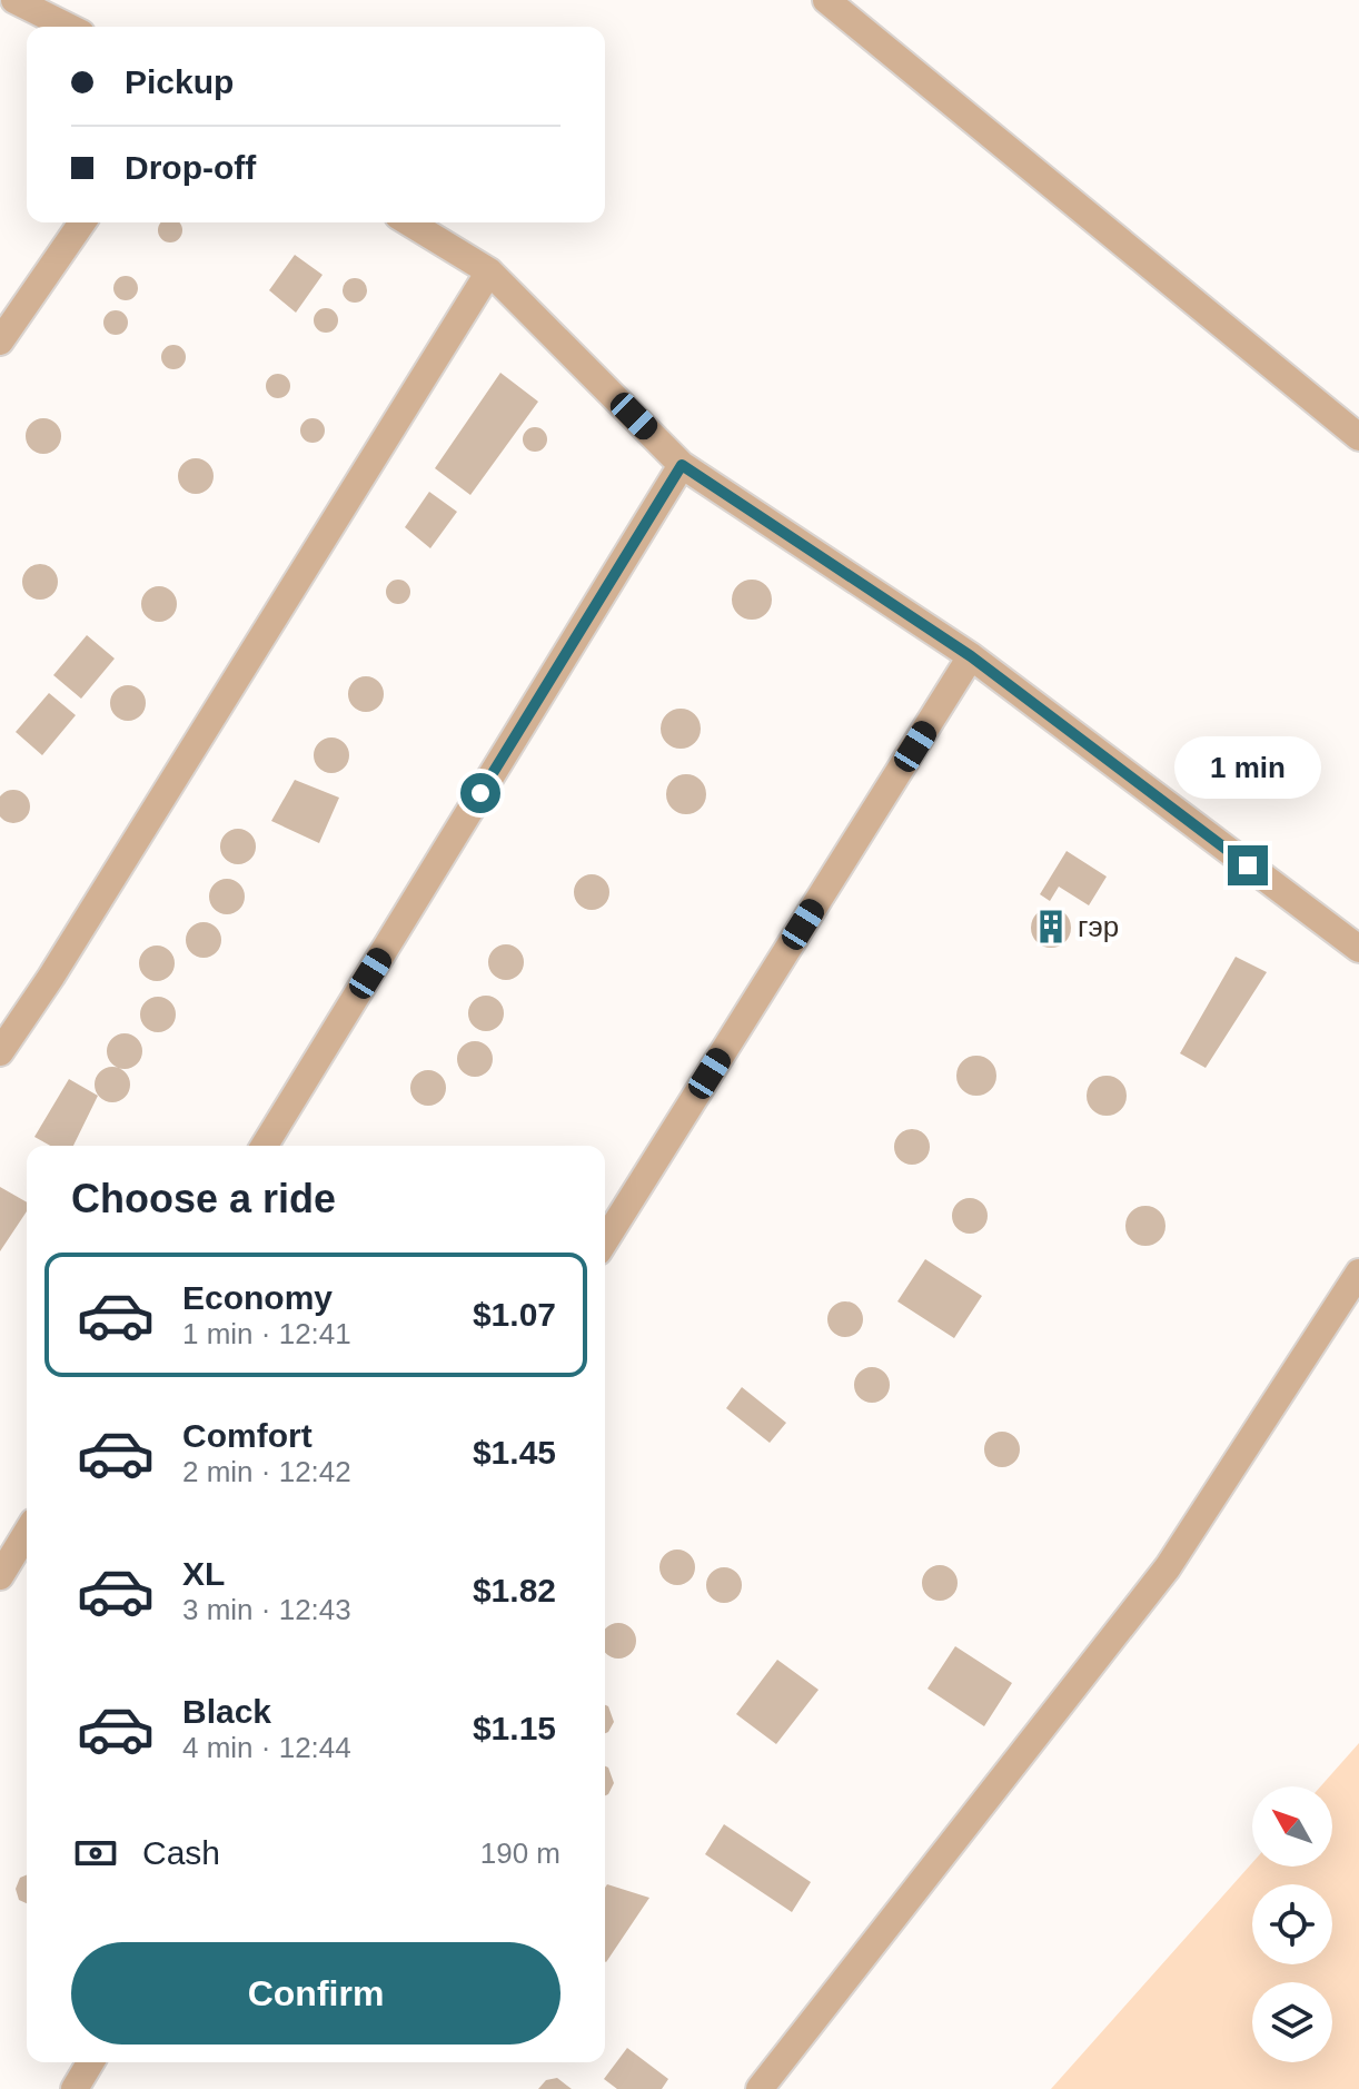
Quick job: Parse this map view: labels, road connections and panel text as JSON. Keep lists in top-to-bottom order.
{
  "places": {
    "building": ["гэр"]
  },
  "north": "top left",
  "page": {
    "banner": ["Pickup", "Drop-off"],
    "bubble": "1 min",
    "heading": "Choose a ride",
    "list": [
      {
        "name": "Economy",
        "note": "1 min · 12:41",
        "value": "$1.07"
      },
      {
        "name": "Comfort",
        "note": "2 min · 12:42",
        "value": "$1.45"
      },
      {
        "name": "XL",
        "note": "3 min · 12:43",
        "value": "$1.82"
      },
      {
        "name": "Black",
        "note": "4 min · 12:44",
        "value": "$1.15"
      }
    ],
    "pay": ["Cash", "190 m"],
    "buttons": "Confirm"
  }
}
